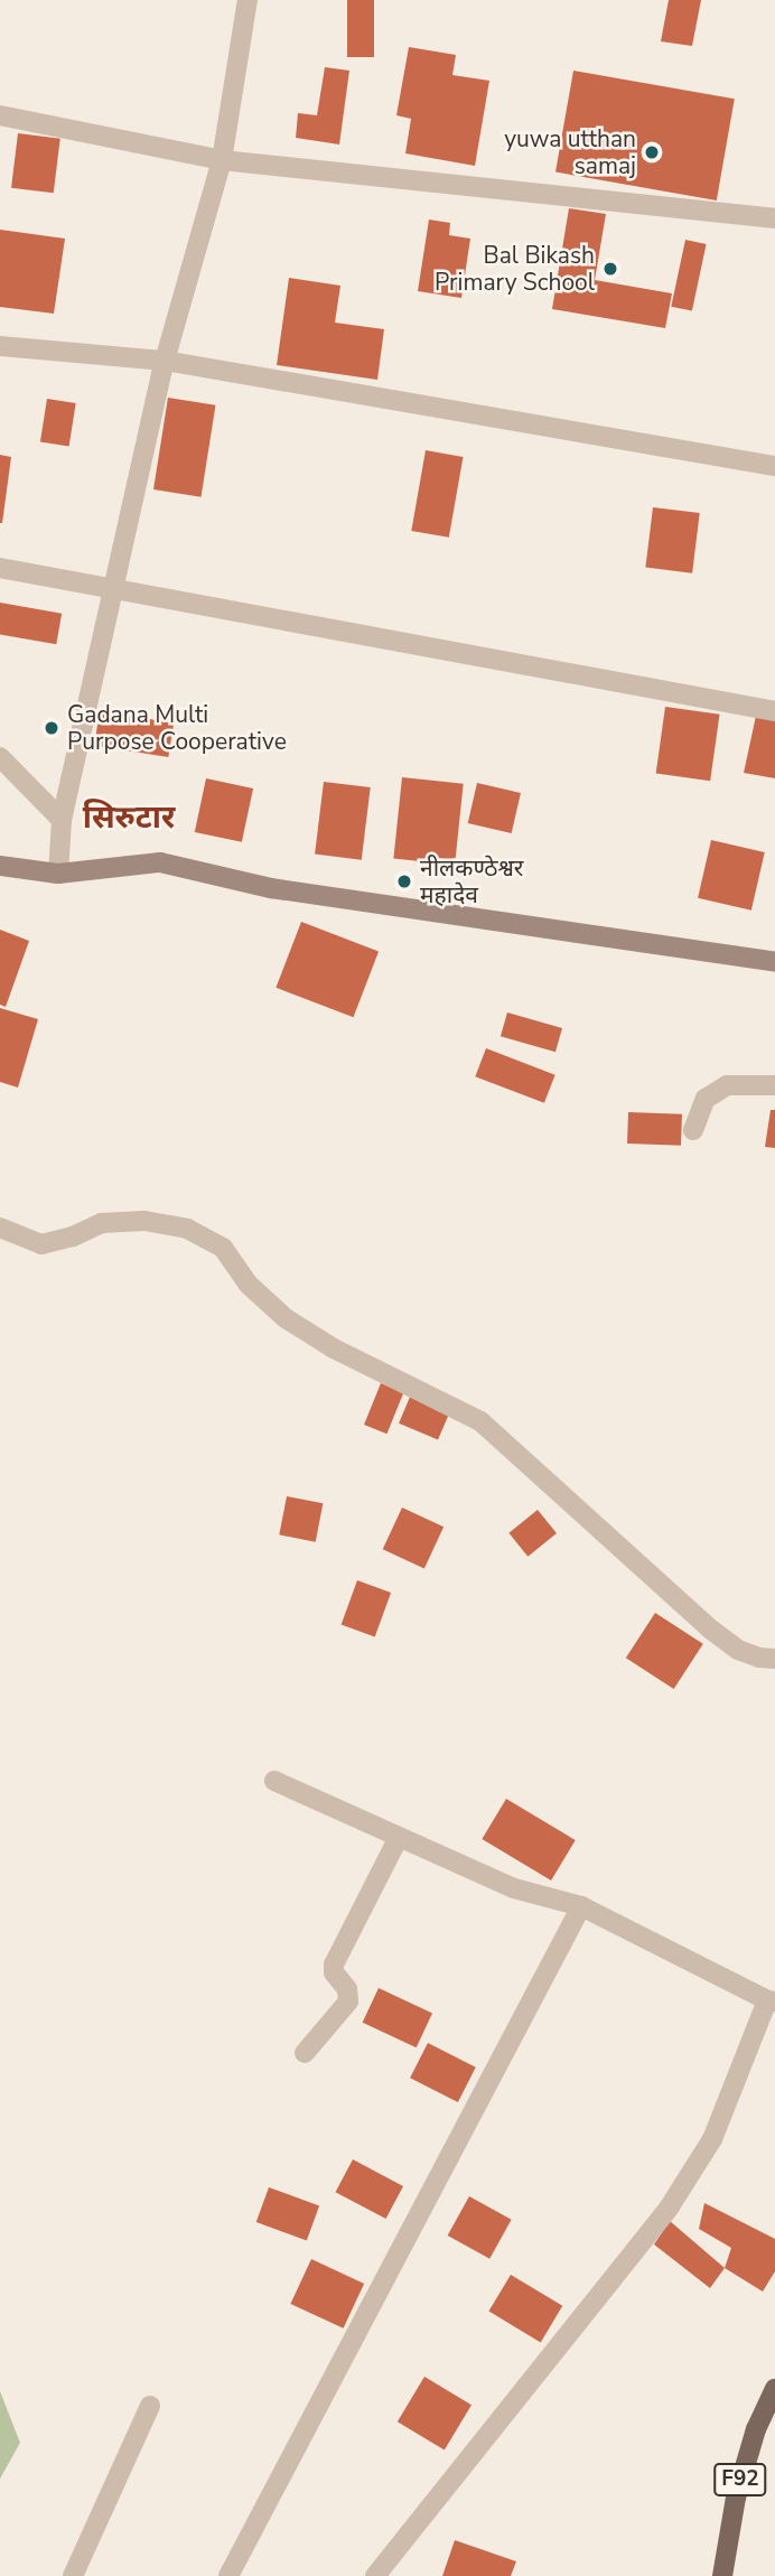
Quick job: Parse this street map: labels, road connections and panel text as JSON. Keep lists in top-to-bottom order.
{
  "streets": {
    "main road": ["F92"]
  },
  "districts": ["सिरुटार"],
  "places": [
    "yuwa utthan samaj",
    "Bal Bikash Primary School",
    "Gadana Multi Purpose Cooperative",
    "नीलकण्ठेश्वर महादेव"
  ]
}
